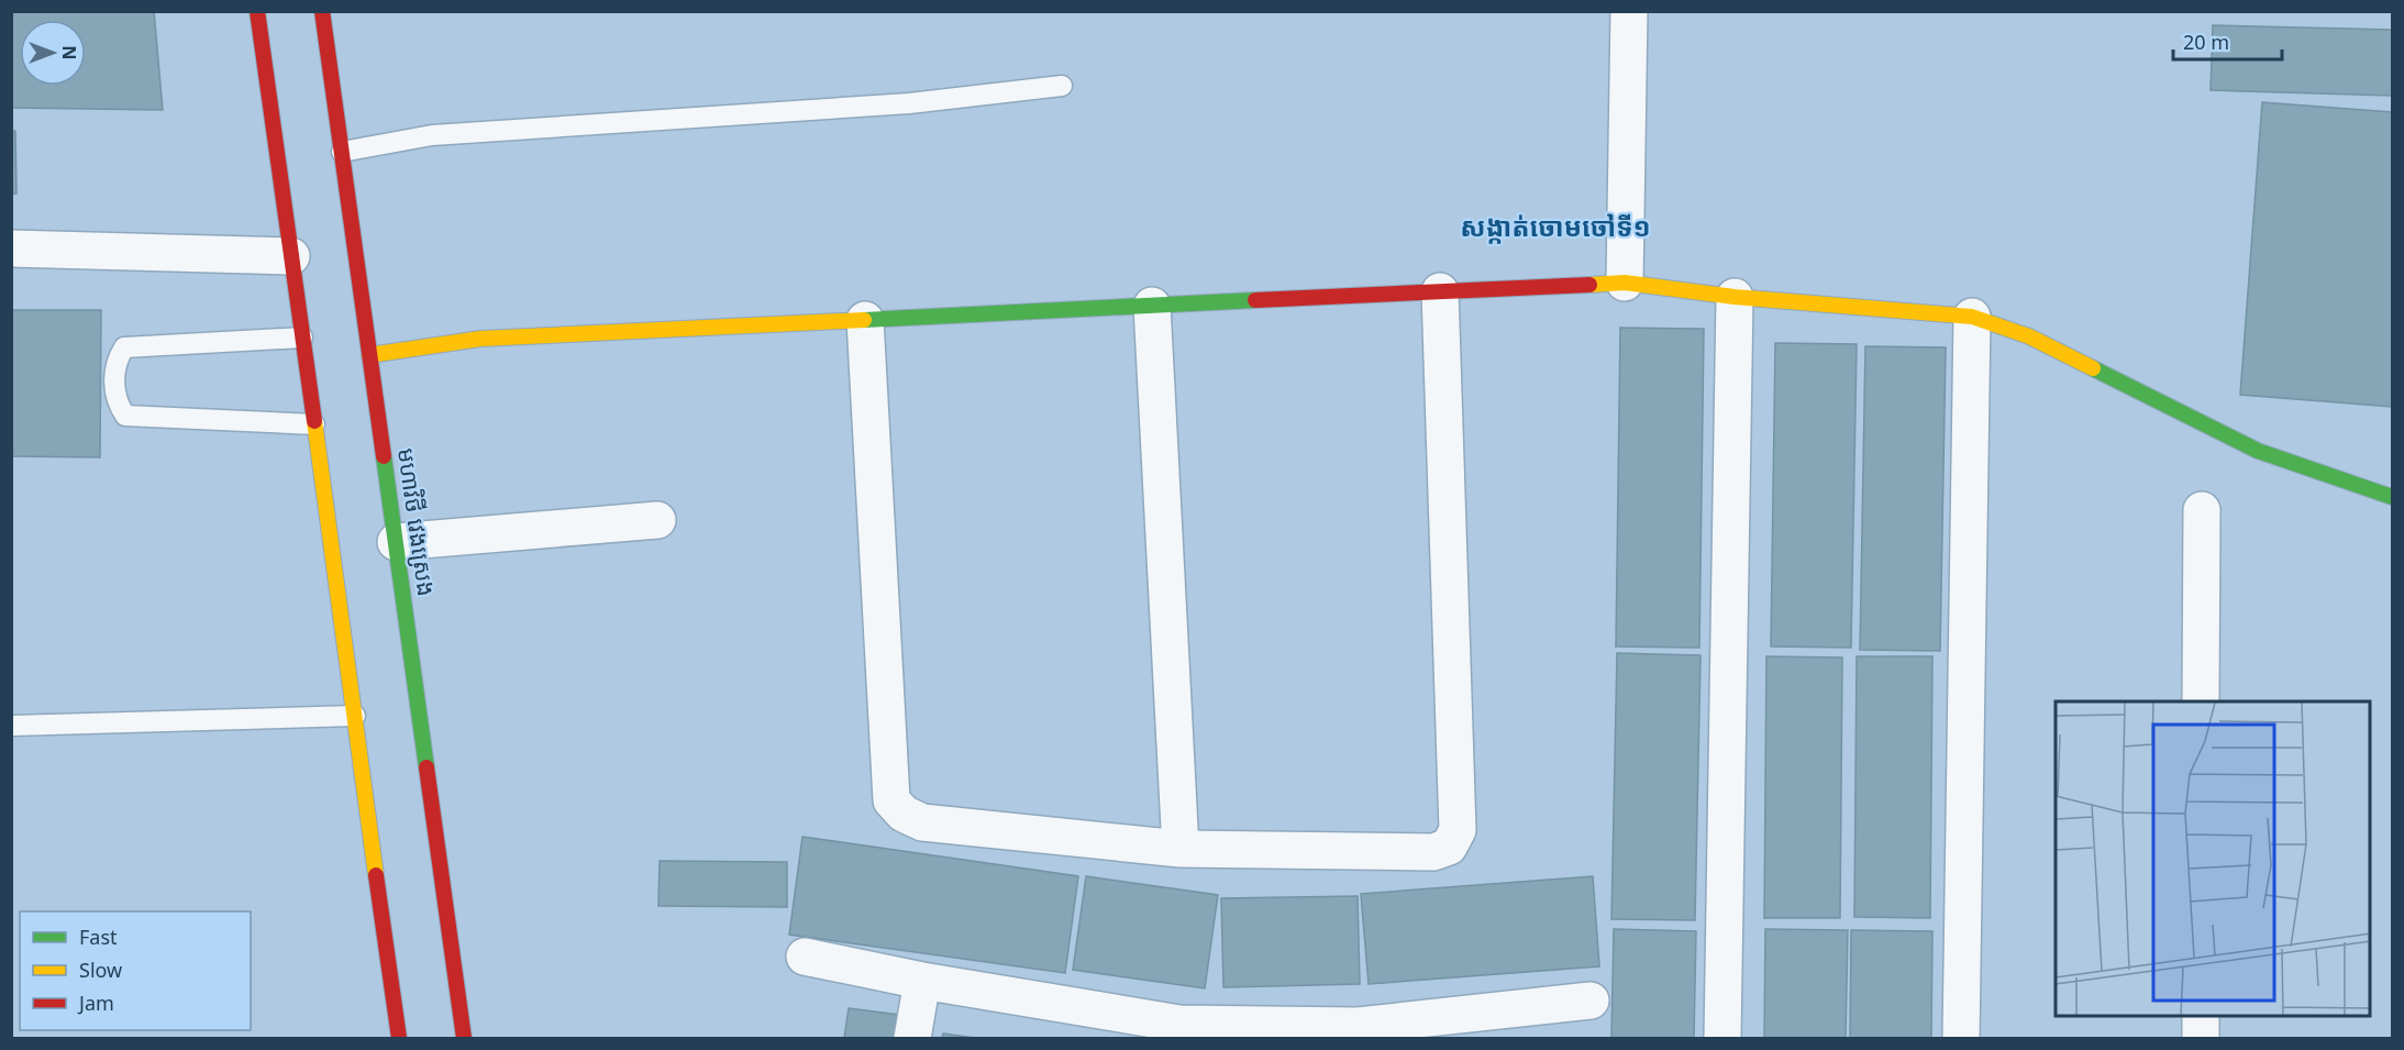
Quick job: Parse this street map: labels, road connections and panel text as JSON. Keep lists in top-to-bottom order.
{
  "streets": {
    "main road": ["មហាវិថី វេងស្រេង"]
  },
  "districts": ["សង្កាត់ចោមចៅទី១"],
  "legend": ["Fast", "Slow", "Jam"],
  "scale_bar": "20 m",
  "north": "right"
}
